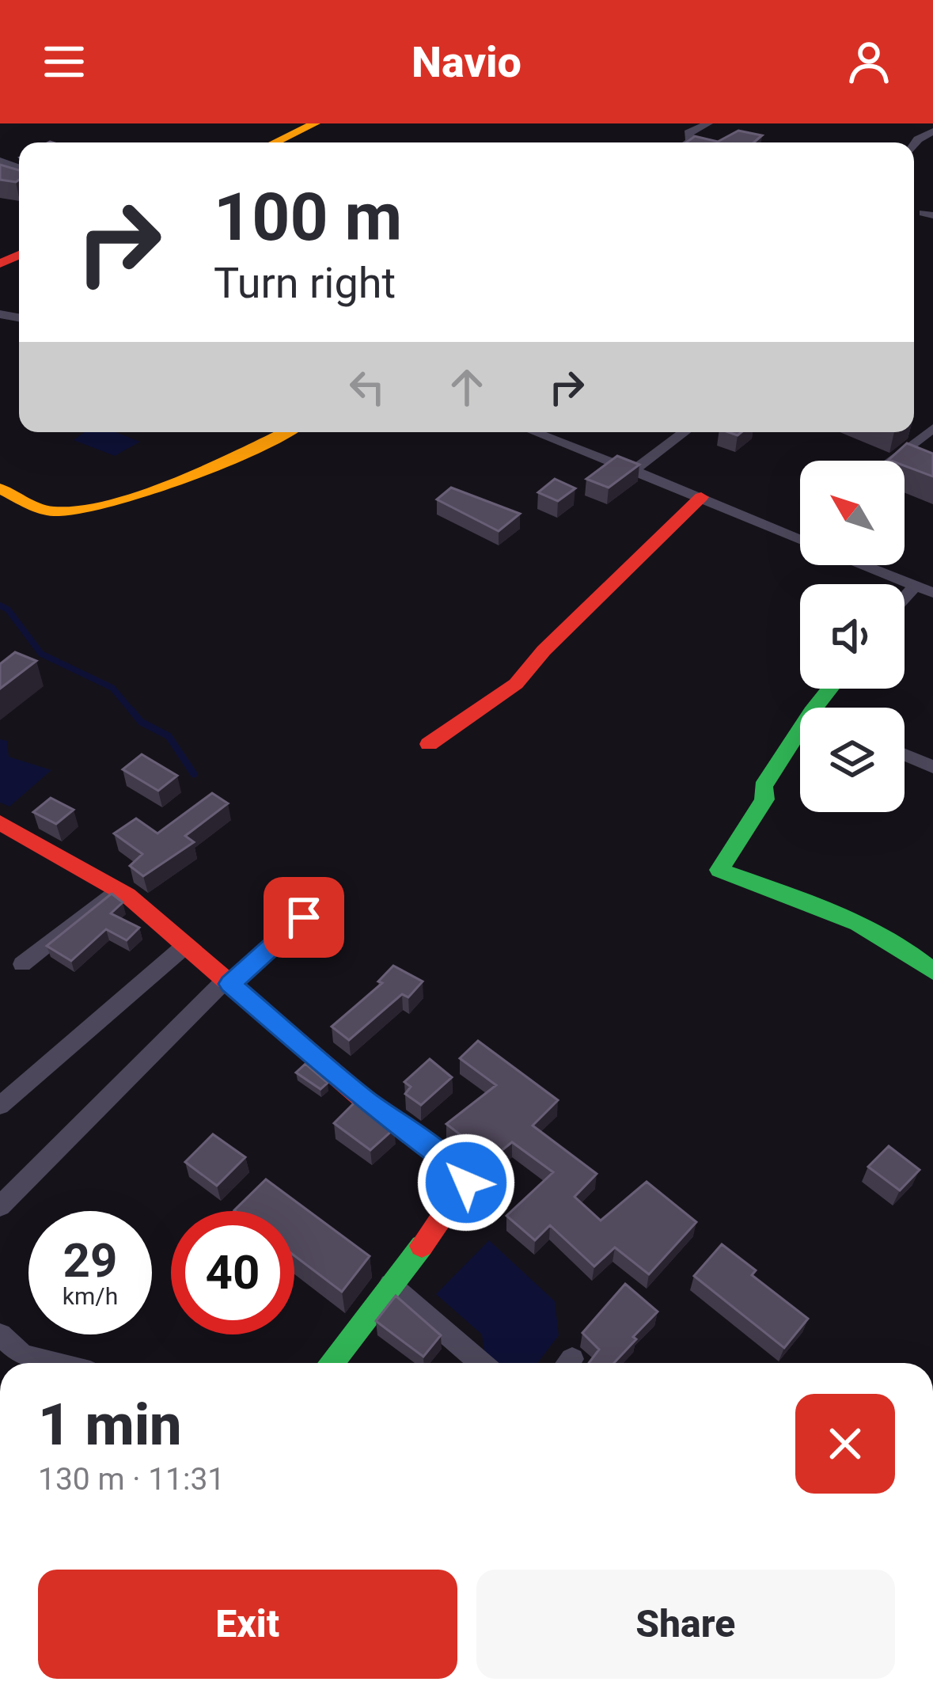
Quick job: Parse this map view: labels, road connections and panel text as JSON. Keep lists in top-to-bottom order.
{
  "north": "top left",
  "page": {
    "header": "Navio",
    "turn": ["100 m", "Turn right"],
    "speed": "29 km/h",
    "limit": "40",
    "heading": ["1 min", "130 m · 11:31"],
    "buttons": ["Exit", "Share"]
  }
}
